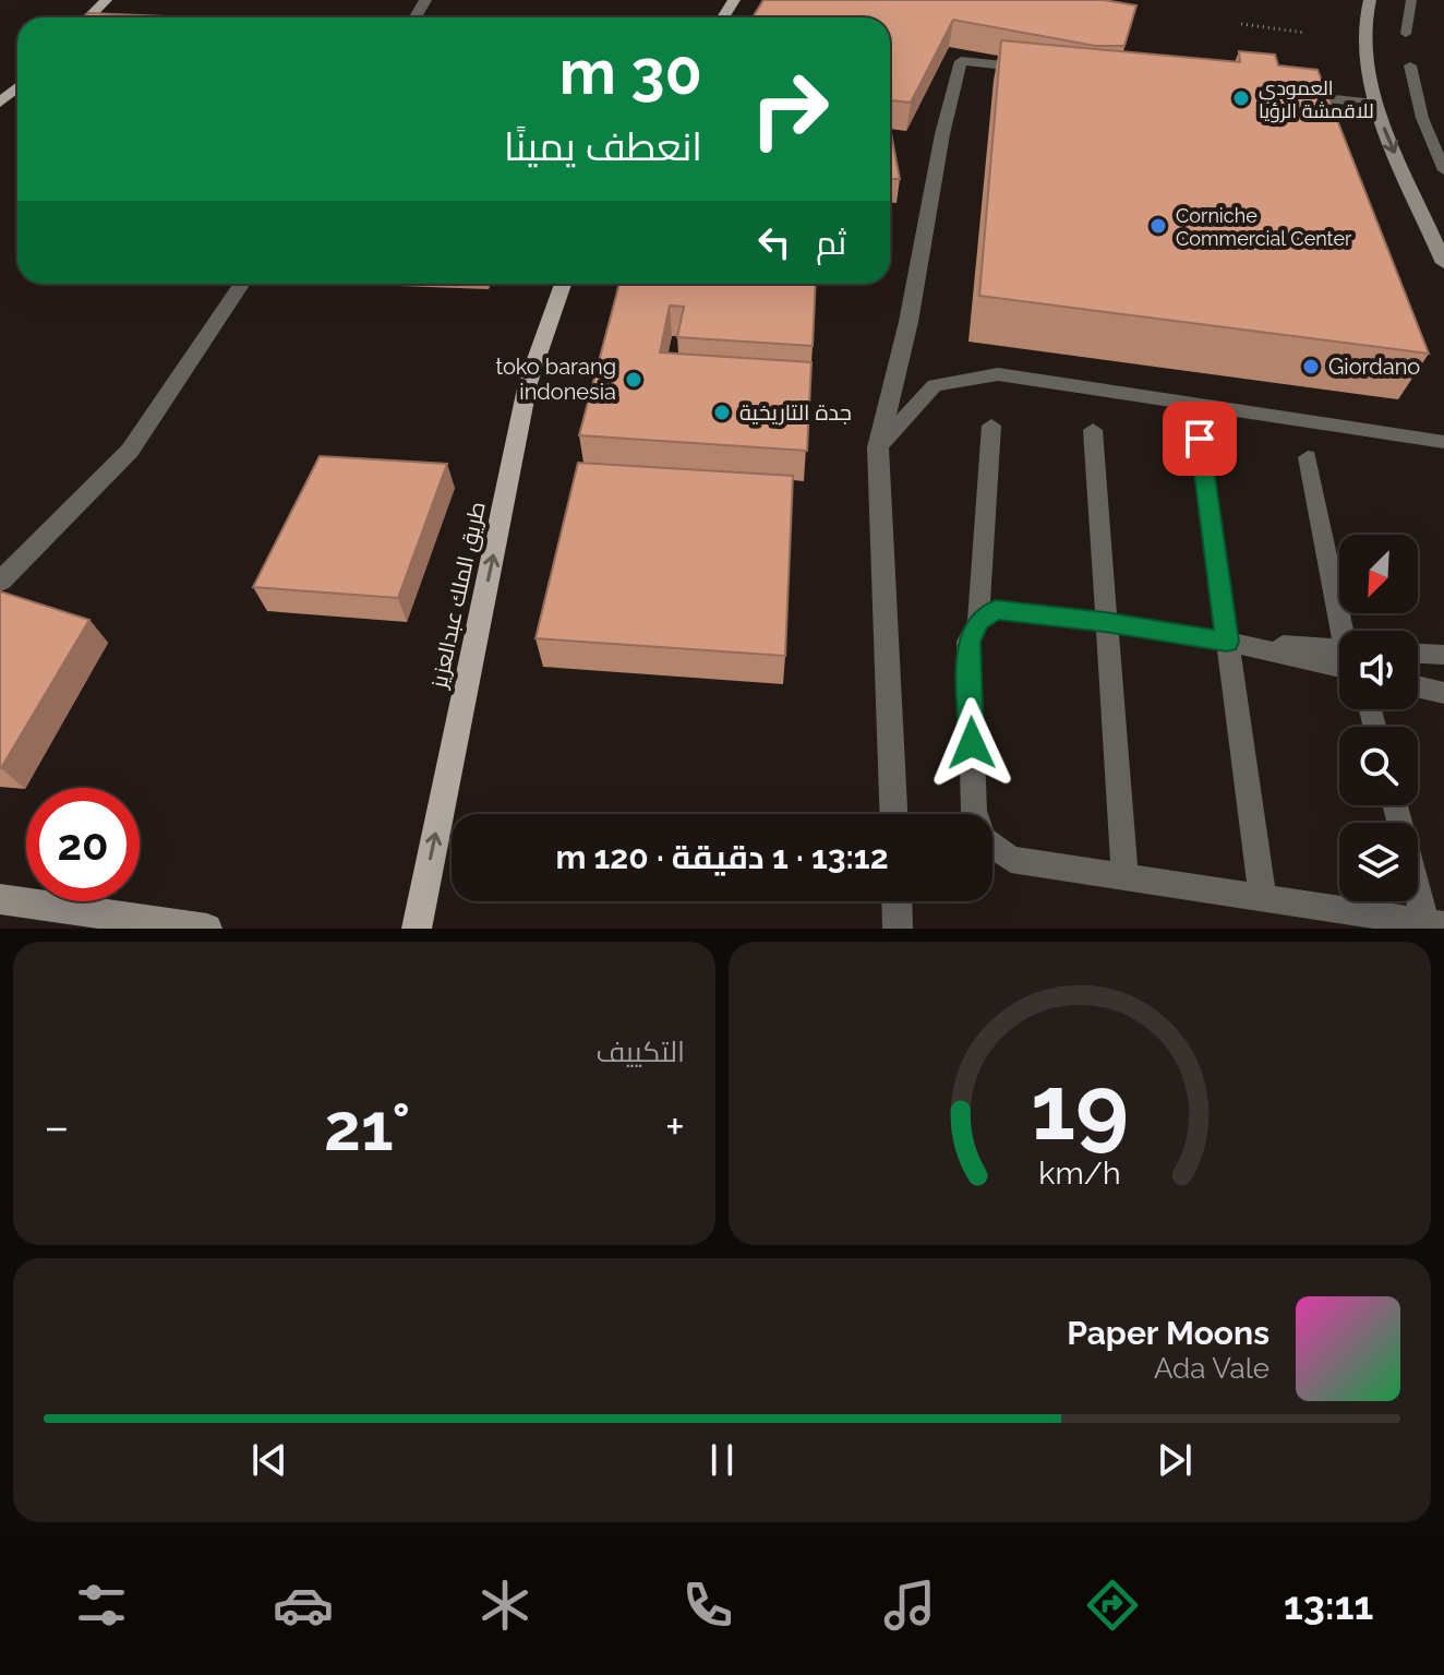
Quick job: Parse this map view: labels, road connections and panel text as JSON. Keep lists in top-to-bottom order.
{
  "streets": {
    "main road": ["طريق الملك عبدالعزيز"]
  },
  "one_way": ["طريق الملك عبدالعزيز"],
  "places": [
    "العمودي للاقمشة الرؤيا",
    "Corniche Commercial Center",
    "Giordano",
    "toko barang indonesia",
    "جدة التاريخية"
  ],
  "north": "bottom left",
  "page": {
    "turn": ["30 m", "انعطف يمينًا"],
    "then": "ثم",
    "limit": "20",
    "trip": "13:12 · 1 دقيقة · 120 m",
    "tile": "التكييف",
    "heat": ["−", "21°", "+"],
    "song": ["Paper Moons", "Ada Vale"],
    "tabs": "13:11",
    "gauge": ["19", "km/h"]
  }
}
